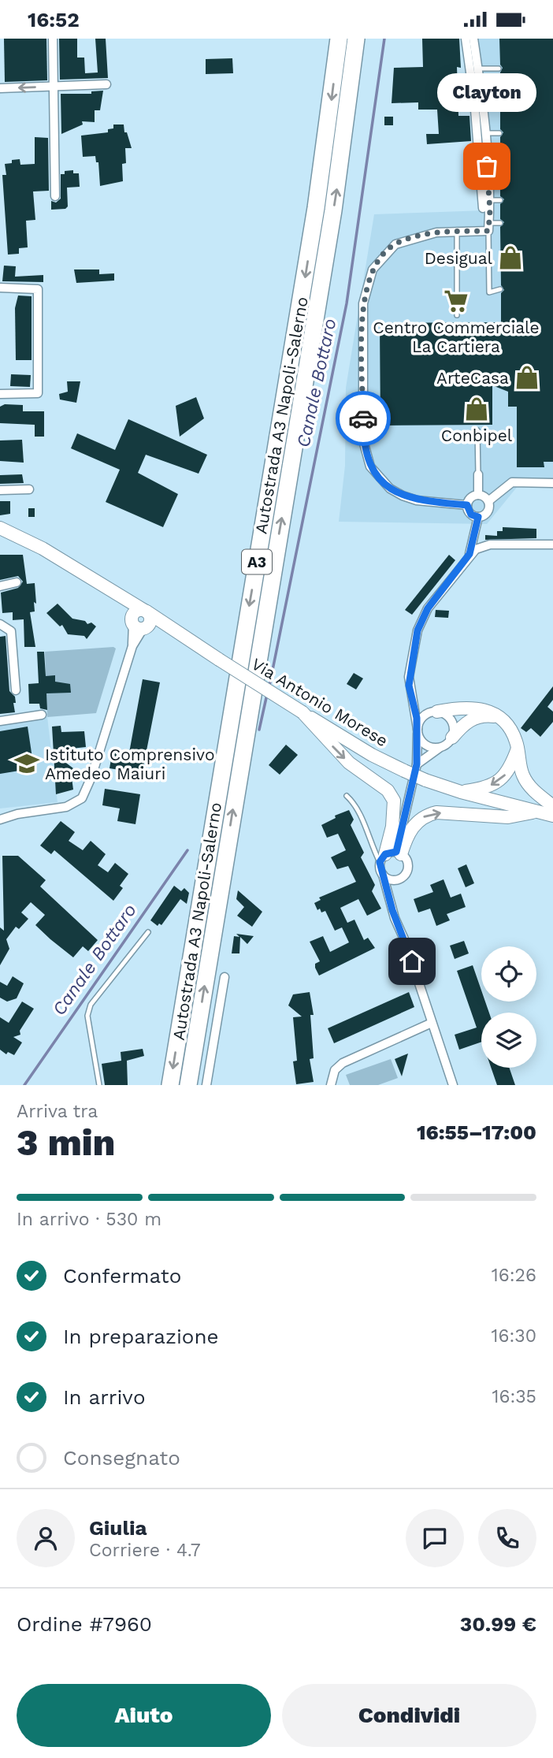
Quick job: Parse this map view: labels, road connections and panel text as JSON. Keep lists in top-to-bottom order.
{
  "streets": {
    "highway": ["Autostrada A3 Napoli-Salerno", "A3"],
    "street": ["Via Antonio Morese"]
  },
  "water": ["Canale Bottaro"],
  "places": {
    "other": ["Clayton"],
    "shop": ["Desigual", "ArteCasa", "Conbipel"],
    "supermarket": ["Centro Commerciale La Cartiera"],
    "school or university": ["Istituto Comprensivo Amedeo Maiuri"]
  },
  "page": {
    "status": "16:52",
    "bubble": "Clayton",
    "heading": ["3 min", "Arriva tra", "16:55–17:00"],
    "panel": [
      "Giulia",
      "Corriere · 4.7",
      "Ordine #7960",
      "30.99 €"
    ],
    "bar": "In arrivo · 530 m",
    "list": [
      ["Confermato", "16:26"],
      ["In preparazione", "16:30"],
      ["In arrivo", "16:35"],
      "Consegnato"
    ],
    "buttons": ["Aiuto", "Condividi"]
  }
}
